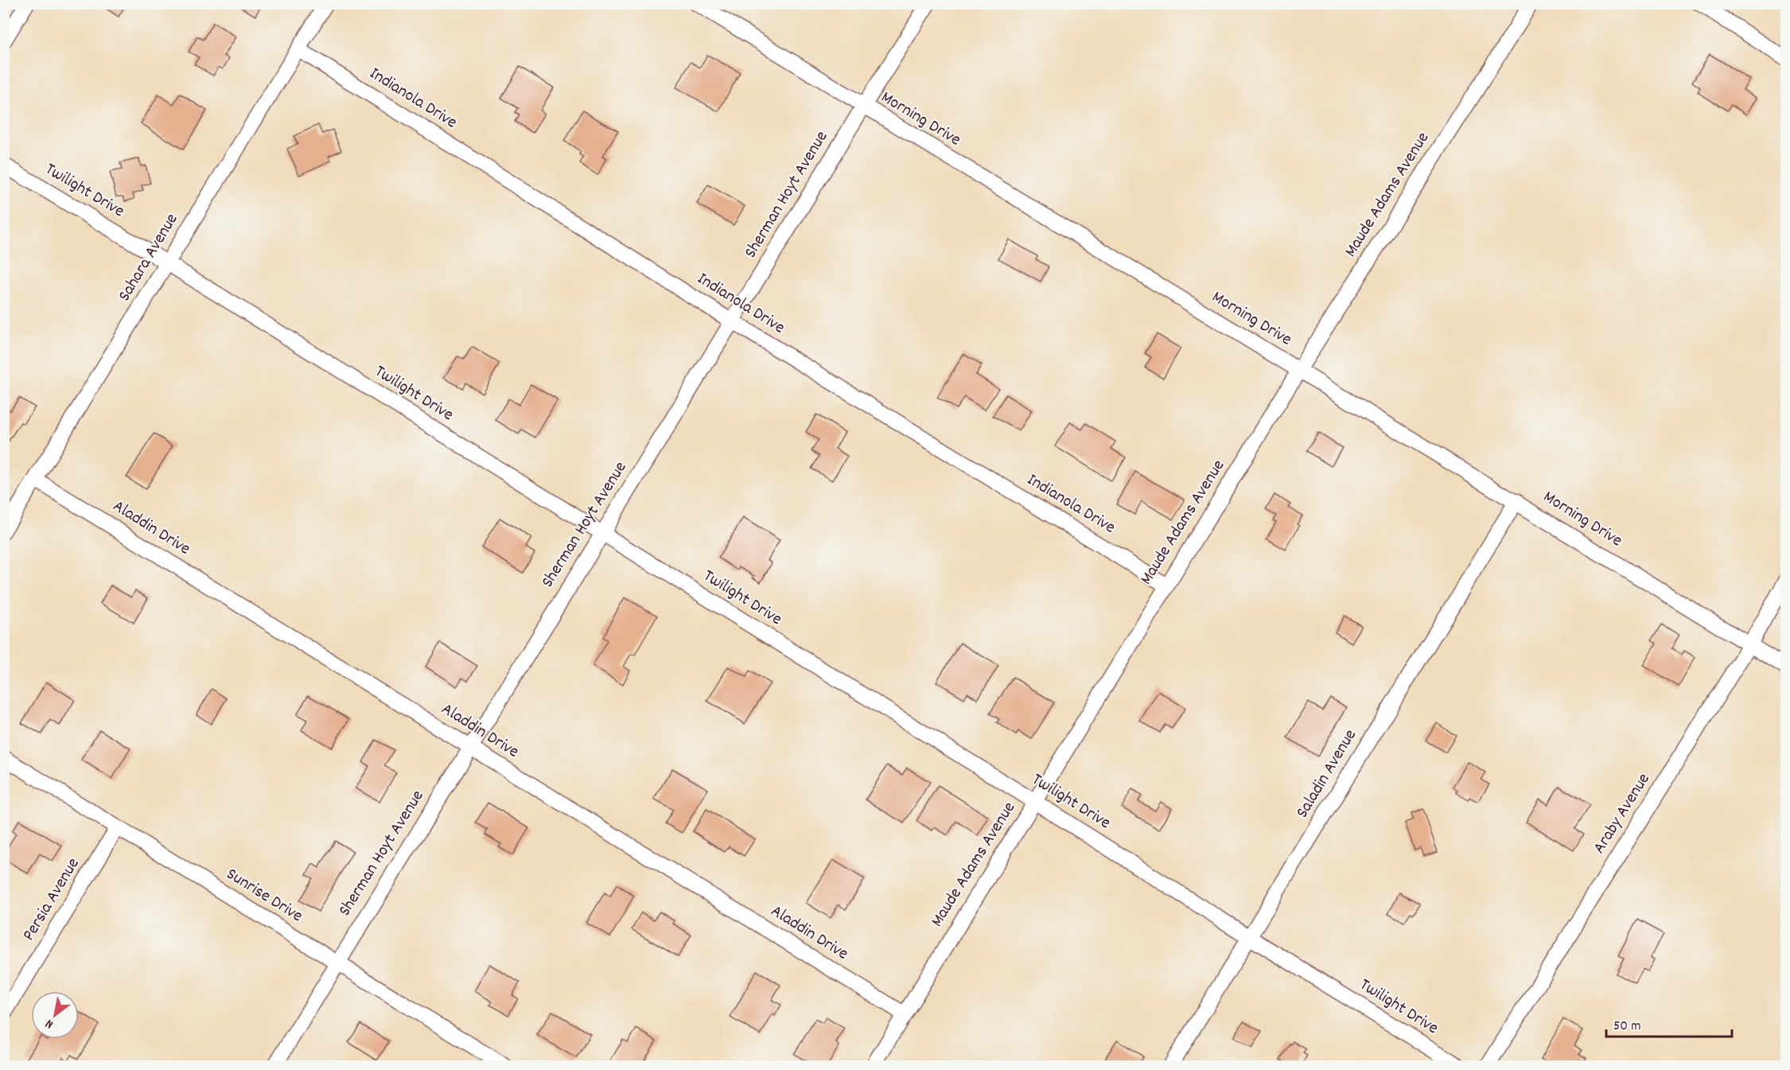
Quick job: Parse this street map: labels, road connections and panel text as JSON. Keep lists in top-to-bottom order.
{
  "streets": {
    "street": [
      "Indianola Drive",
      "Morning Drive",
      "Twilight Drive",
      "Sherman Hoyt Avenue",
      "Maude Adams Avenue",
      "Sahara Avenue",
      "Aladdin Drive",
      "Saladin Avenue",
      "Araby Avenue",
      "Sunrise Drive",
      "Persia Avenue"
    ]
  },
  "crossings": [
    ["Indianola Drive", "Sherman Hoyt Avenue"],
    ["Indianola Drive", "Maude Adams Avenue"],
    ["Indianola Drive", "Sahara Avenue"],
    ["Morning Drive", "Sherman Hoyt Avenue"],
    ["Morning Drive", "Maude Adams Avenue"],
    ["Morning Drive", "Saladin Avenue"],
    ["Morning Drive", "Araby Avenue"],
    ["Twilight Drive", "Sherman Hoyt Avenue"],
    ["Twilight Drive", "Maude Adams Avenue"],
    ["Twilight Drive", "Sahara Avenue"],
    ["Twilight Drive", "Saladin Avenue"],
    ["Sherman Hoyt Avenue", "Aladdin Drive"],
    ["Sherman Hoyt Avenue", "Sunrise Drive"],
    ["Maude Adams Avenue", "Aladdin Drive"],
    ["Sahara Avenue", "Aladdin Drive"],
    ["Sunrise Drive", "Persia Avenue"]
  ],
  "scale_bar": "50 m",
  "north": "bottom left"
}
